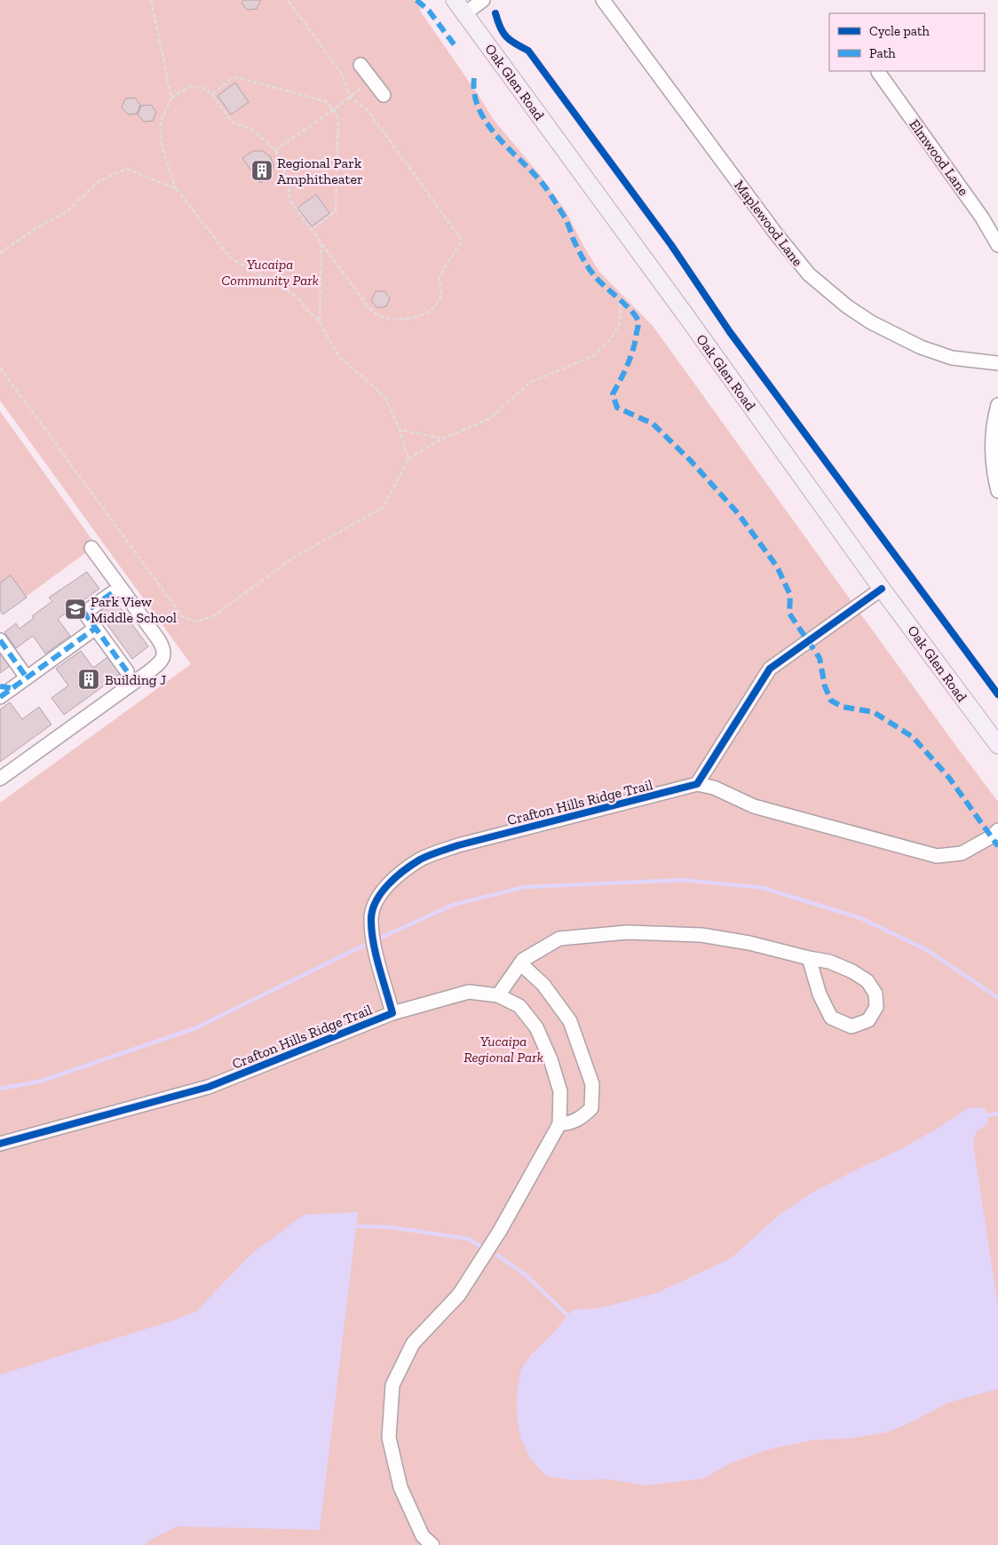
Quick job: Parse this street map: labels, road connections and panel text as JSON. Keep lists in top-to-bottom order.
{
  "streets": {
    "main road": ["Oak Glen Road"],
    "street": ["Elmwood Lane", "Maplewood Lane", "Crafton Hills Ridge Trail"]
  },
  "parks": ["Yucaipa Community Park", "Yucaipa Regional Park"],
  "places": {
    "building": ["Regional Park Amphitheater", "Building J"],
    "school or university": ["Park View Middle School"]
  },
  "legend": ["Cycle path", "Path"]
}
